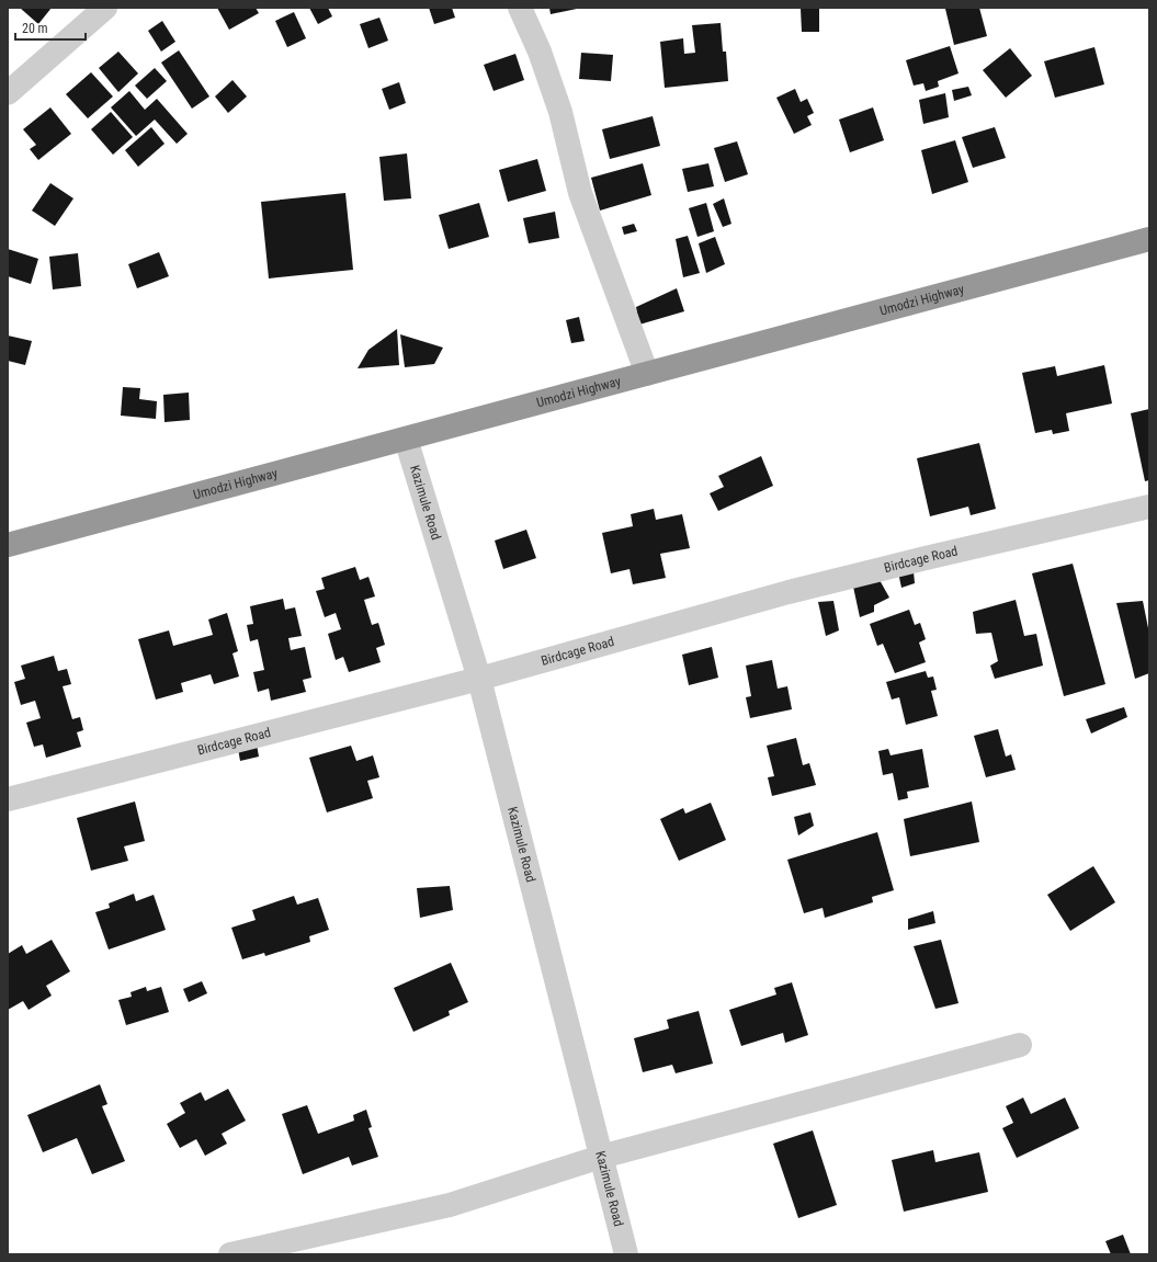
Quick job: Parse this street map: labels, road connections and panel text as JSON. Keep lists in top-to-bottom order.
{
  "streets": {
    "highway": ["Umodzi Highway"],
    "street": ["Kazimule Road", "Birdcage Road"]
  },
  "crossings": [
    ["Umodzi Highway", "Kazimule Road"],
    ["Kazimule Road", "Birdcage Road"]
  ],
  "scale_bar": "20 m"
}
